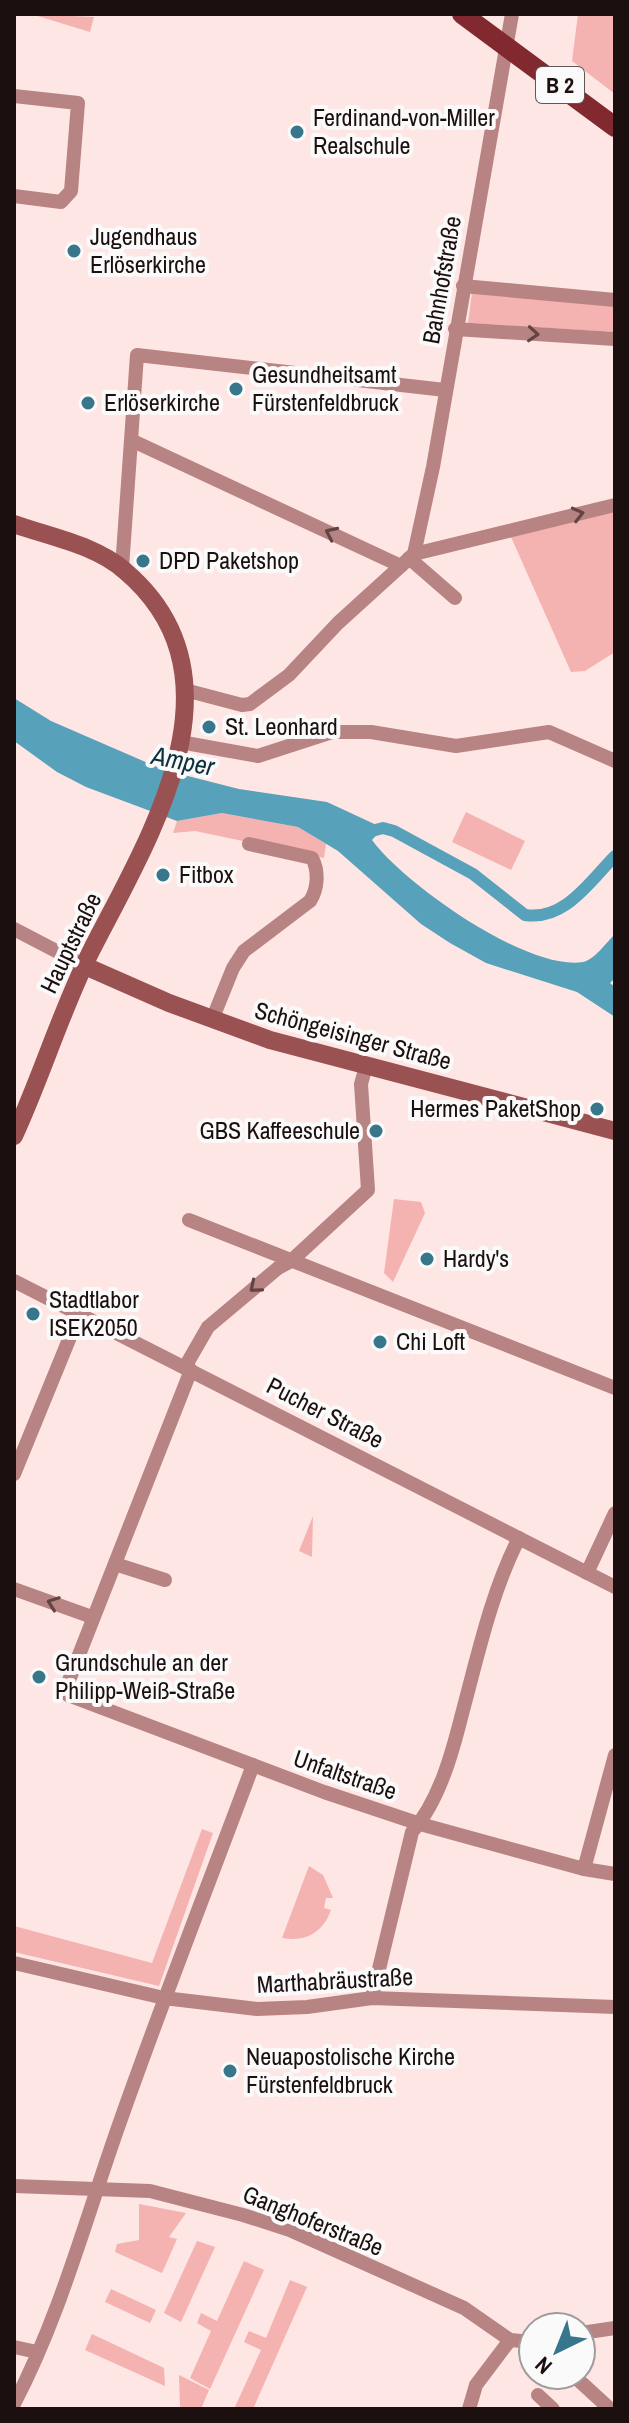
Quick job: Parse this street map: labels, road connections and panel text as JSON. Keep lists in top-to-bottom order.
{
  "streets": {
    "main road": ["B 2"],
    "street": [
      "Bahnhofstraße",
      "Hauptstraße",
      "Schöngeisinger Straße",
      "Pucher Straße",
      "Unfaltstraße",
      "Marthabräustraße",
      "Ganghoferstraße"
    ]
  },
  "crossings": [
    ["B 2", "Bahnhofstraße"],
    ["Hauptstraße", "Schöngeisinger Straße"]
  ],
  "water": ["Amper"],
  "places": [
    "Ferdinand-von-Miller Realschule",
    "Jugendhaus Erlöserkirche",
    "Gesundheitsamt Fürstenfeldbruck",
    "Erlöserkirche",
    "DPD Paketshop",
    "St. Leonhard",
    "Fitbox",
    "Hermes PaketShop",
    "GBS Kaffeeschule",
    "Hardy's",
    "Stadtlabor ISEK2050",
    "Chi Loft",
    "Grundschule an der Philipp-Weiß-Straße",
    "Neuapostolische Kirche Fürstenfeldbruck"
  ],
  "north": "bottom left"
}
